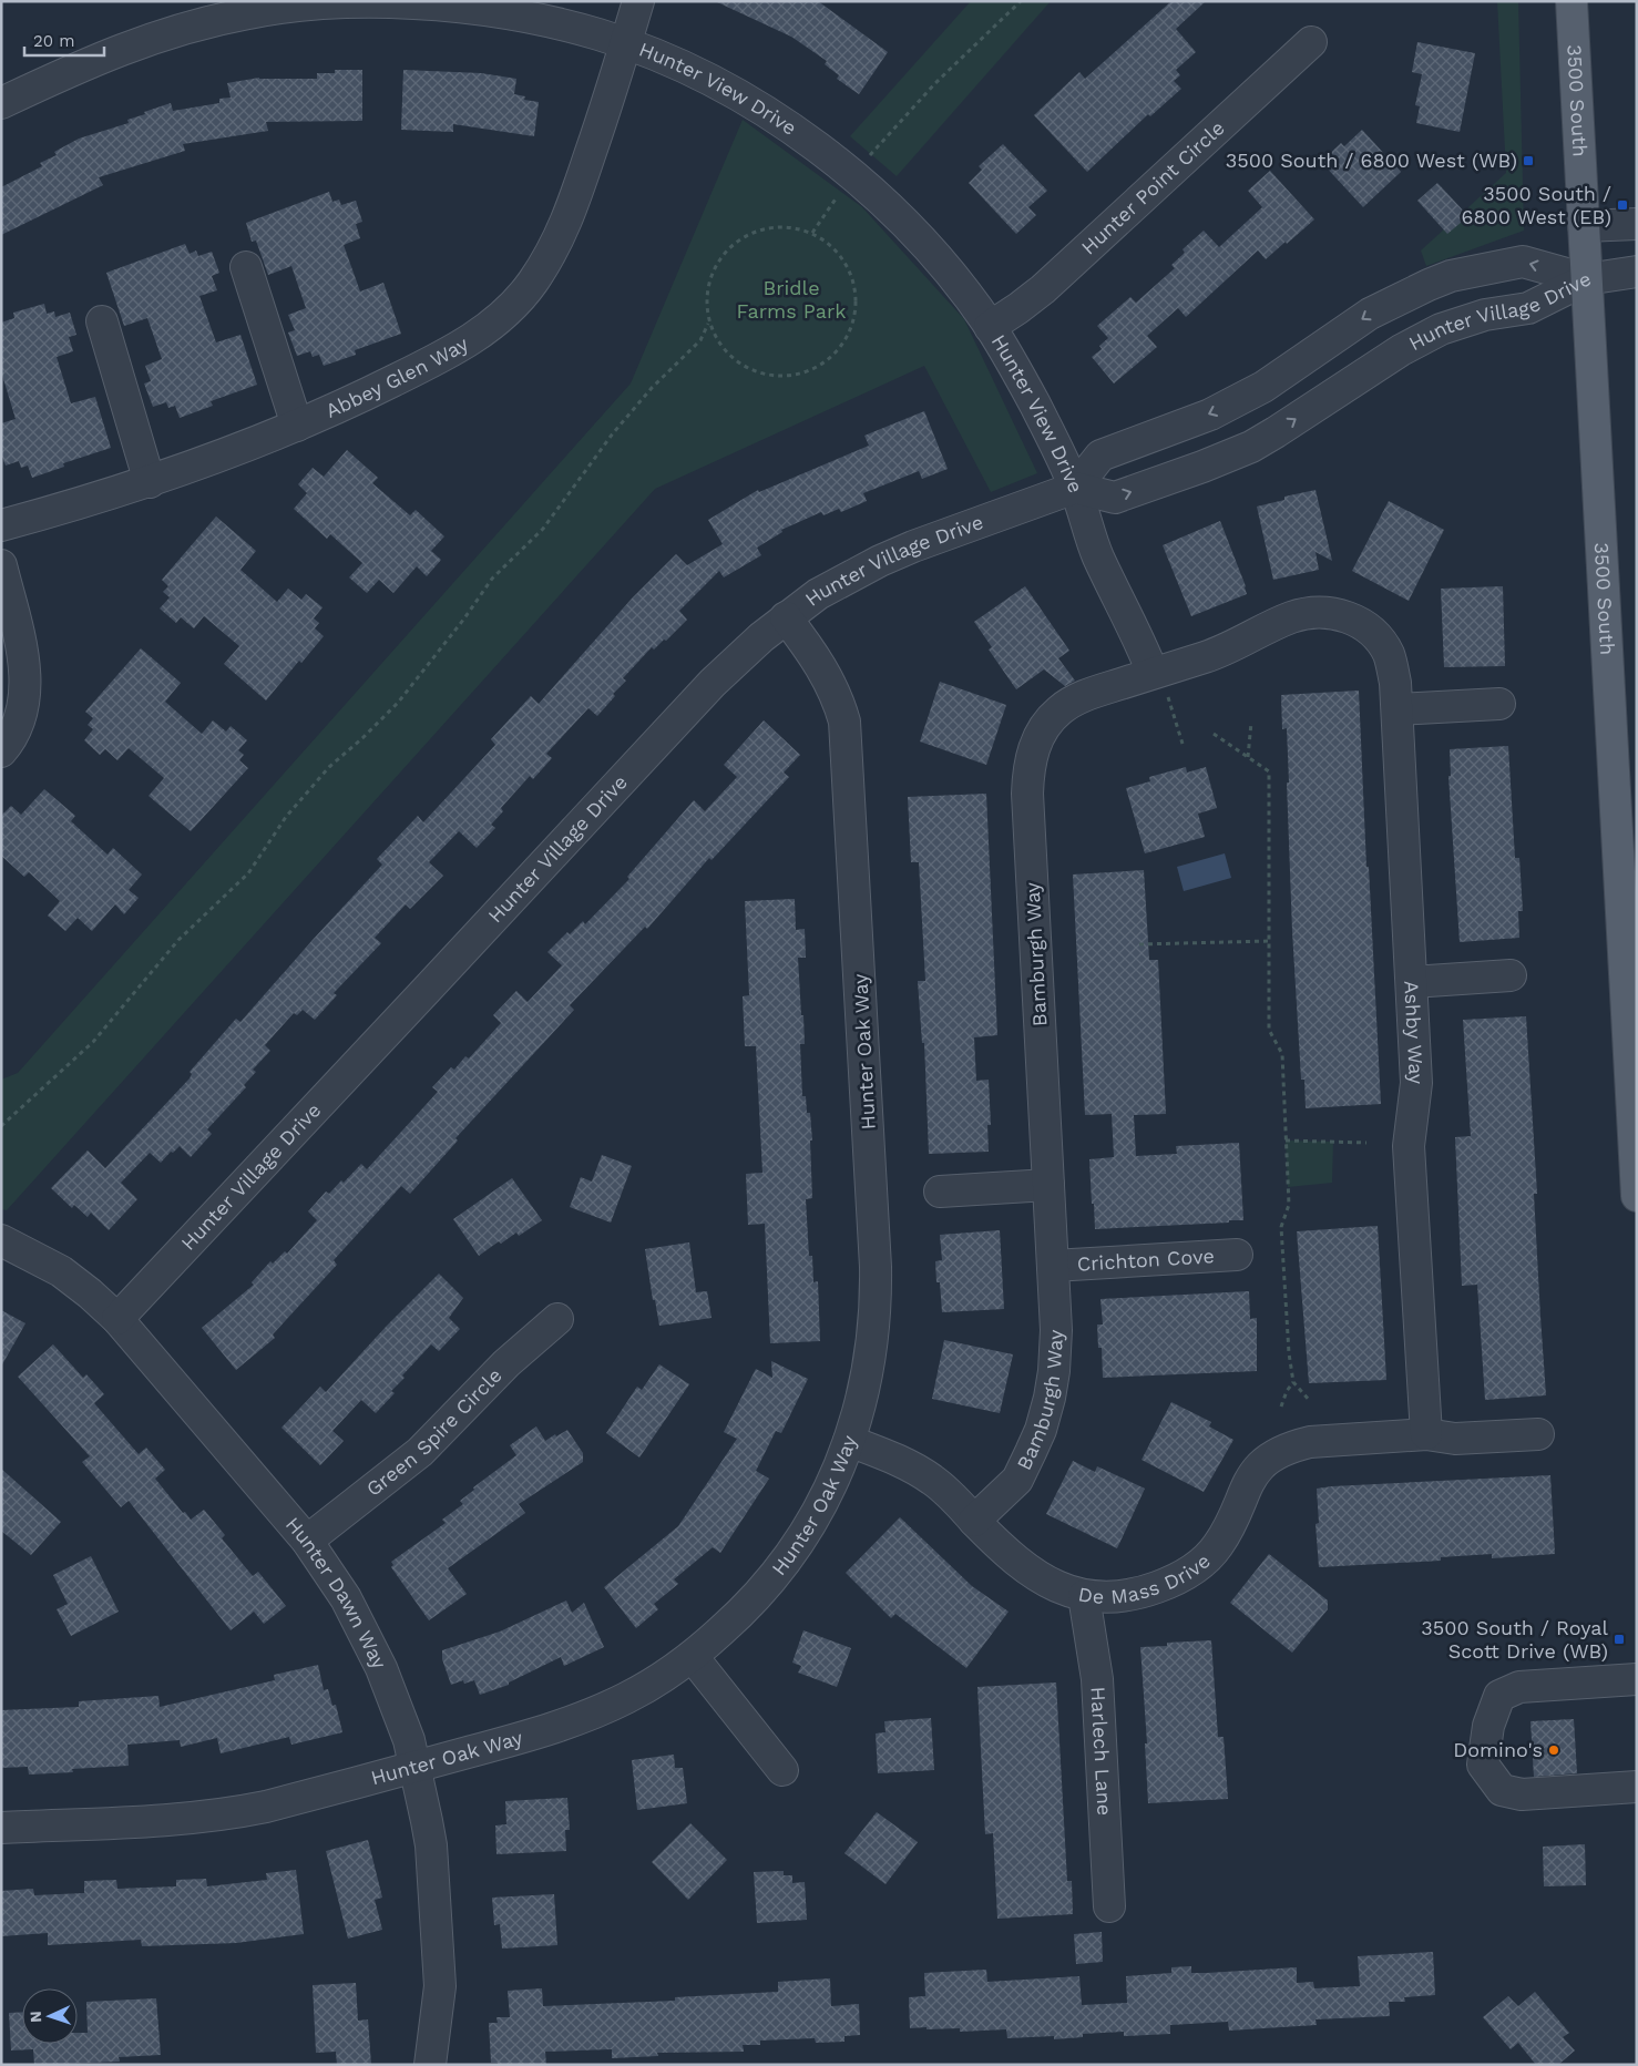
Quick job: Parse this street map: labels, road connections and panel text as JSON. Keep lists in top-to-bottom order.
{
  "streets": {
    "main road": ["3500 South"],
    "street": [
      "Hunter View Drive",
      "Hunter Point Circle",
      "Hunter Village Drive",
      "Abbey Glen Way",
      "Bamburgh Way",
      "Ashby Way",
      "Hunter Oak Way",
      "Crichton Cove",
      "Green Spire Circle",
      "De Mass Drive",
      "Hunter Dawn Way",
      "Harlech Lane"
    ]
  },
  "crossings": [
    ["Hunter View Drive", "Hunter Point Circle"],
    ["Hunter View Drive", "Hunter Village Drive"],
    ["Hunter View Drive", "Abbey Glen Way"],
    ["Hunter View Drive", "Bamburgh Way"],
    ["3500 South", "Hunter Village Drive"],
    ["Hunter Village Drive", "Hunter Oak Way"],
    ["Hunter Village Drive", "Hunter Dawn Way"],
    ["Bamburgh Way", "Ashby Way"],
    ["Bamburgh Way", "Crichton Cove"],
    ["Bamburgh Way", "De Mass Drive"],
    ["Ashby Way", "De Mass Drive"],
    ["Hunter Oak Way", "De Mass Drive"],
    ["Hunter Oak Way", "Hunter Dawn Way"],
    ["Green Spire Circle", "Hunter Dawn Way"],
    ["De Mass Drive", "Harlech Lane"]
  ],
  "parks": ["Bridle Farms Park"],
  "places": {
    "transit": ["3500 South / 6800 West (WB)", "3500 South / 6800 West (EB)", "3500 South / Royal Scott Drive (WB)"],
    "other": ["Domino's"]
  },
  "scale_bar": "20 m",
  "north": "left"
}
